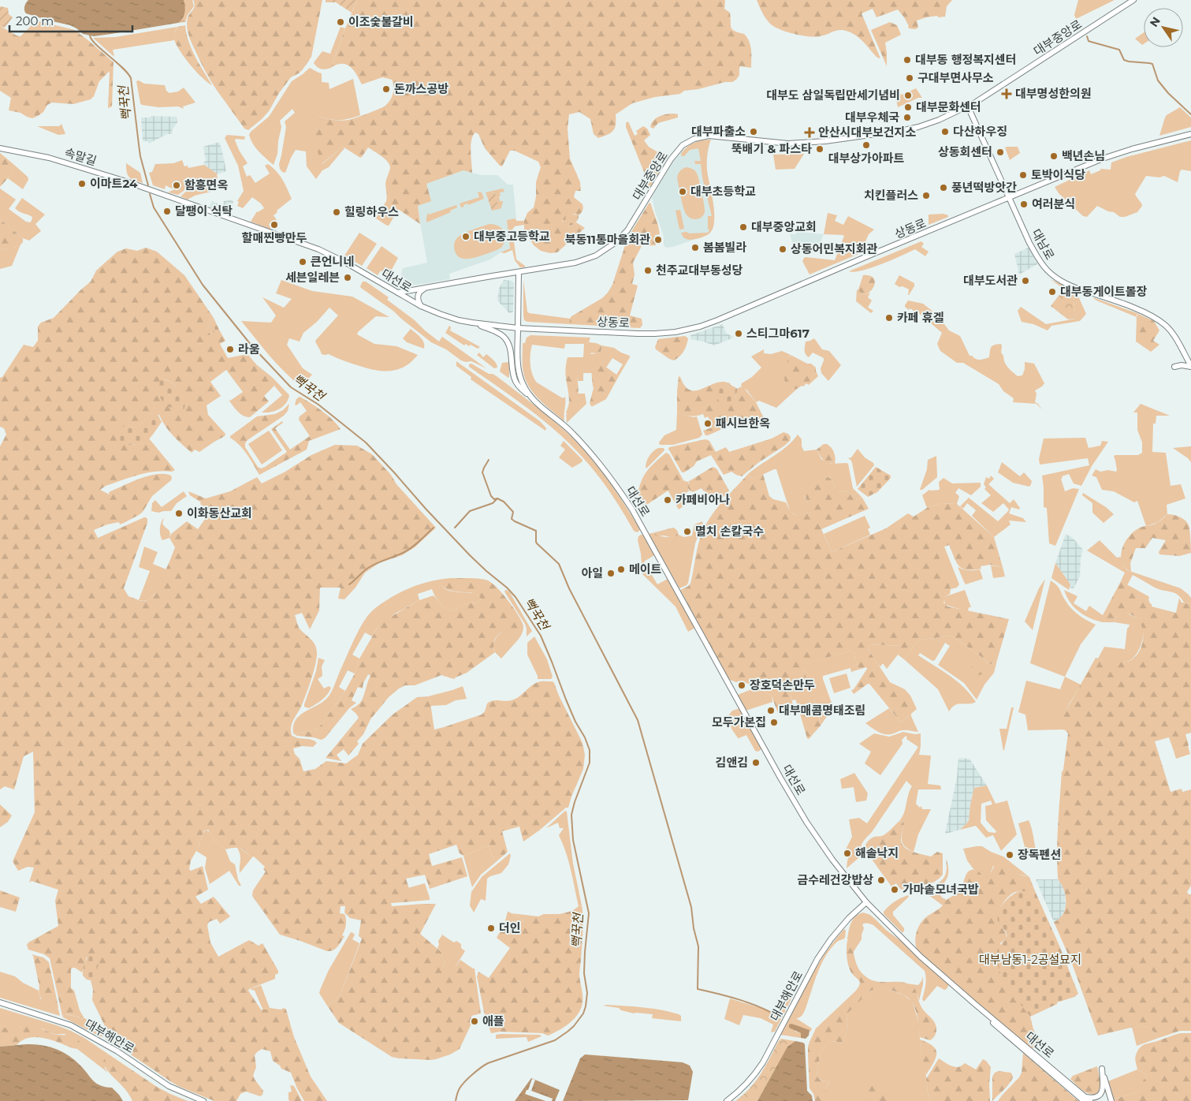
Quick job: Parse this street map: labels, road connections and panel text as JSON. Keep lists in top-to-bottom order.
{
  "streets": {
    "street": [
      "대부중앙로",
      "속말길",
      "상동로",
      "대남로",
      "대선로",
      "대부해안로"
    ]
  },
  "crossings": [
    ["대부중앙로", "대남로"],
    ["대부중앙로", "대선로"],
    ["속말길", "대선로"],
    ["상동로", "대남로"],
    ["상동로", "대선로"],
    ["대선로", "대부해안로"]
  ],
  "water": ["뻑꾹천"],
  "parks": ["대부남동1-2공설묘지"],
  "places": {
    "other": [
      "이조숯불갈비",
      "대부동 행정복지센터",
      "구대부면사무소",
      "돈까스공방",
      "대부도 삼일독립만세기념비",
      "대부문화센터",
      "대부우체국",
      "대부파출소",
      "다산하우징",
      "대부상가아파트",
      "뚝배기 & 파스타",
      "상동회센터",
      "백년손님",
      "토박이식당",
      "이마트24",
      "함흥면옥",
      "풍년떡방앗간",
      "대부초등학교",
      "치킨플러스",
      "여러분식",
      "달팽이 식탁",
      "힐링하우스",
      "할매찐빵만두",
      "대부중앙교회",
      "대부중고등학교",
      "북동11통마을회관",
      "봄봄빌라",
      "상동어민복지회관",
      "큰언니네",
      "천주교대부동성당",
      "세븐일레븐",
      "대부도서관",
      "대부동게이트볼장",
      "카페 휴겔",
      "스티그마617",
      "라움",
      "패시브한옥",
      "카페비아나",
      "이화동산교회",
      "멸치 손칼국수",
      "메이트",
      "아일",
      "장호덕손만두",
      "대부매콤명태조림",
      "모두가본집",
      "김앤김",
      "해솔낙지",
      "장독펜션",
      "금수레건강밥상",
      "가마솥모녀국밥",
      "더인",
      "애플"
    ],
    "health": ["대부명성한의원", "안산시대부보건지소"]
  },
  "scale_bar": "200 m",
  "north": "top left"
}
